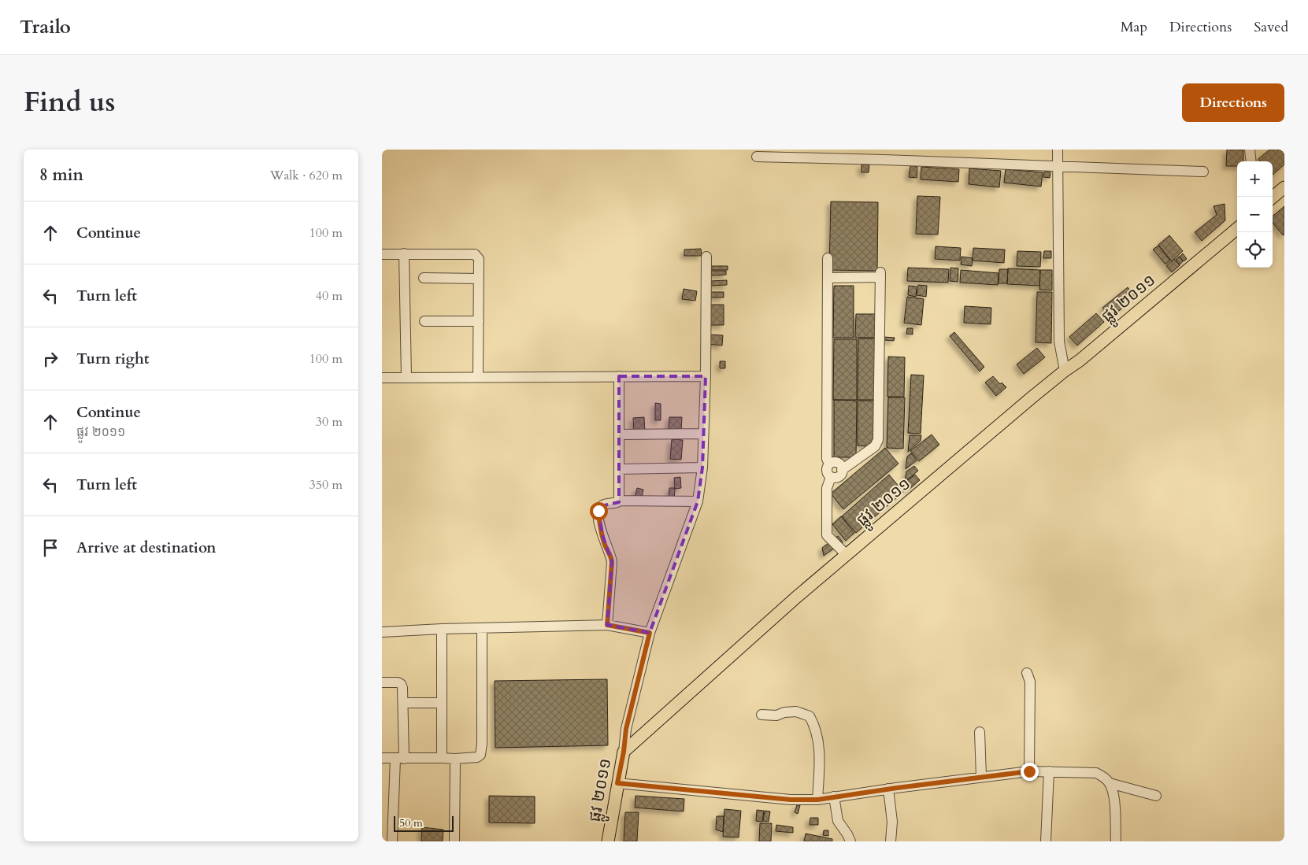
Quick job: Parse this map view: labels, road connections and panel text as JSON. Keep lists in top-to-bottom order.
{
  "streets": {
    "main road": ["ផ្លូវ ២០១១"]
  },
  "scale_bar": "50 m",
  "page": {
    "header": "Trailo",
    "nav": ["Map", "Directions", "Saved"],
    "title": "Find us",
    "buttons": "Directions",
    "heading": ["8 min", "Walk · 620 m"],
    "map_buttons": ["+", "−"],
    "list": [
      ["Continue", "100 m"],
      ["Turn left", "40 m"],
      ["Turn right", "100 m"],
      ["Continue", "ផ្លូវ ២០១១", "30 m"],
      ["Turn left", "350 m"],
      "Arrive at destination"
    ],
    "scale": "50 m"
  }
}
